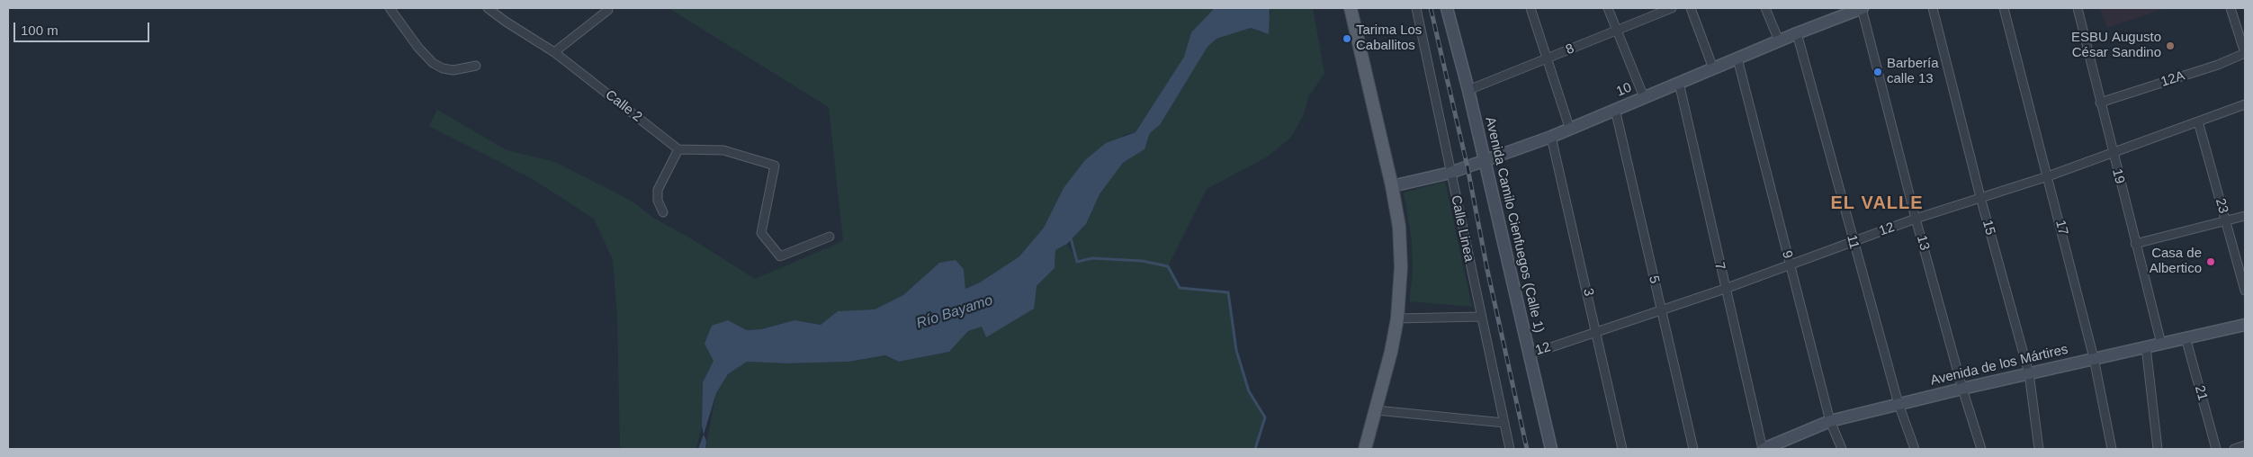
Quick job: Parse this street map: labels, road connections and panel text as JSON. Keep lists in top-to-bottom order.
{
  "streets": {
    "street": [
      "8",
      "12A",
      "10",
      "Calle 2",
      "19",
      "23",
      "Avenida Camilo Cienfuegos (Calle 1)",
      "15",
      "17",
      "Calle Linea",
      "12",
      "11",
      "13",
      "9",
      "7",
      "5",
      "3",
      "Avenida de los Mártires",
      "21"
    ]
  },
  "crossings": [
    ["8", "Avenida Camilo Cienfuegos (Calle 1)"],
    ["12A", "19"],
    ["10", "Avenida Camilo Cienfuegos (Calle 1)"],
    ["10", "Calle Linea"],
    ["10", "11"],
    ["10", "13"],
    ["10", "9"],
    ["10", "7"],
    ["10", "5"],
    ["10", "3"],
    ["19", "12"],
    ["19", "Avenida de los Mártires"],
    ["23", "12"],
    ["Avenida Camilo Cienfuegos (Calle 1)", "12"],
    ["15", "12"],
    ["15", "Avenida de los Mártires"],
    ["17", "12"],
    ["17", "Avenida de los Mártires"],
    ["12", "11"],
    ["12", "13"],
    ["12", "9"],
    ["12", "7"],
    ["12", "5"],
    ["12", "3"],
    ["11", "Avenida de los Mártires"],
    ["13", "Avenida de los Mártires"],
    ["9", "Avenida de los Mártires"],
    ["7", "Avenida de los Mártires"],
    ["Avenida de los Mártires", "21"]
  ],
  "districts": ["EL VALLE"],
  "water": ["Río Bayamo"],
  "places": [
    "Tarima Los Caballitos",
    "ESBU Augusto César Sandino",
    "Barbería calle 13",
    "Casa de Albertico"
  ],
  "scale_bar": "100 m"
}
